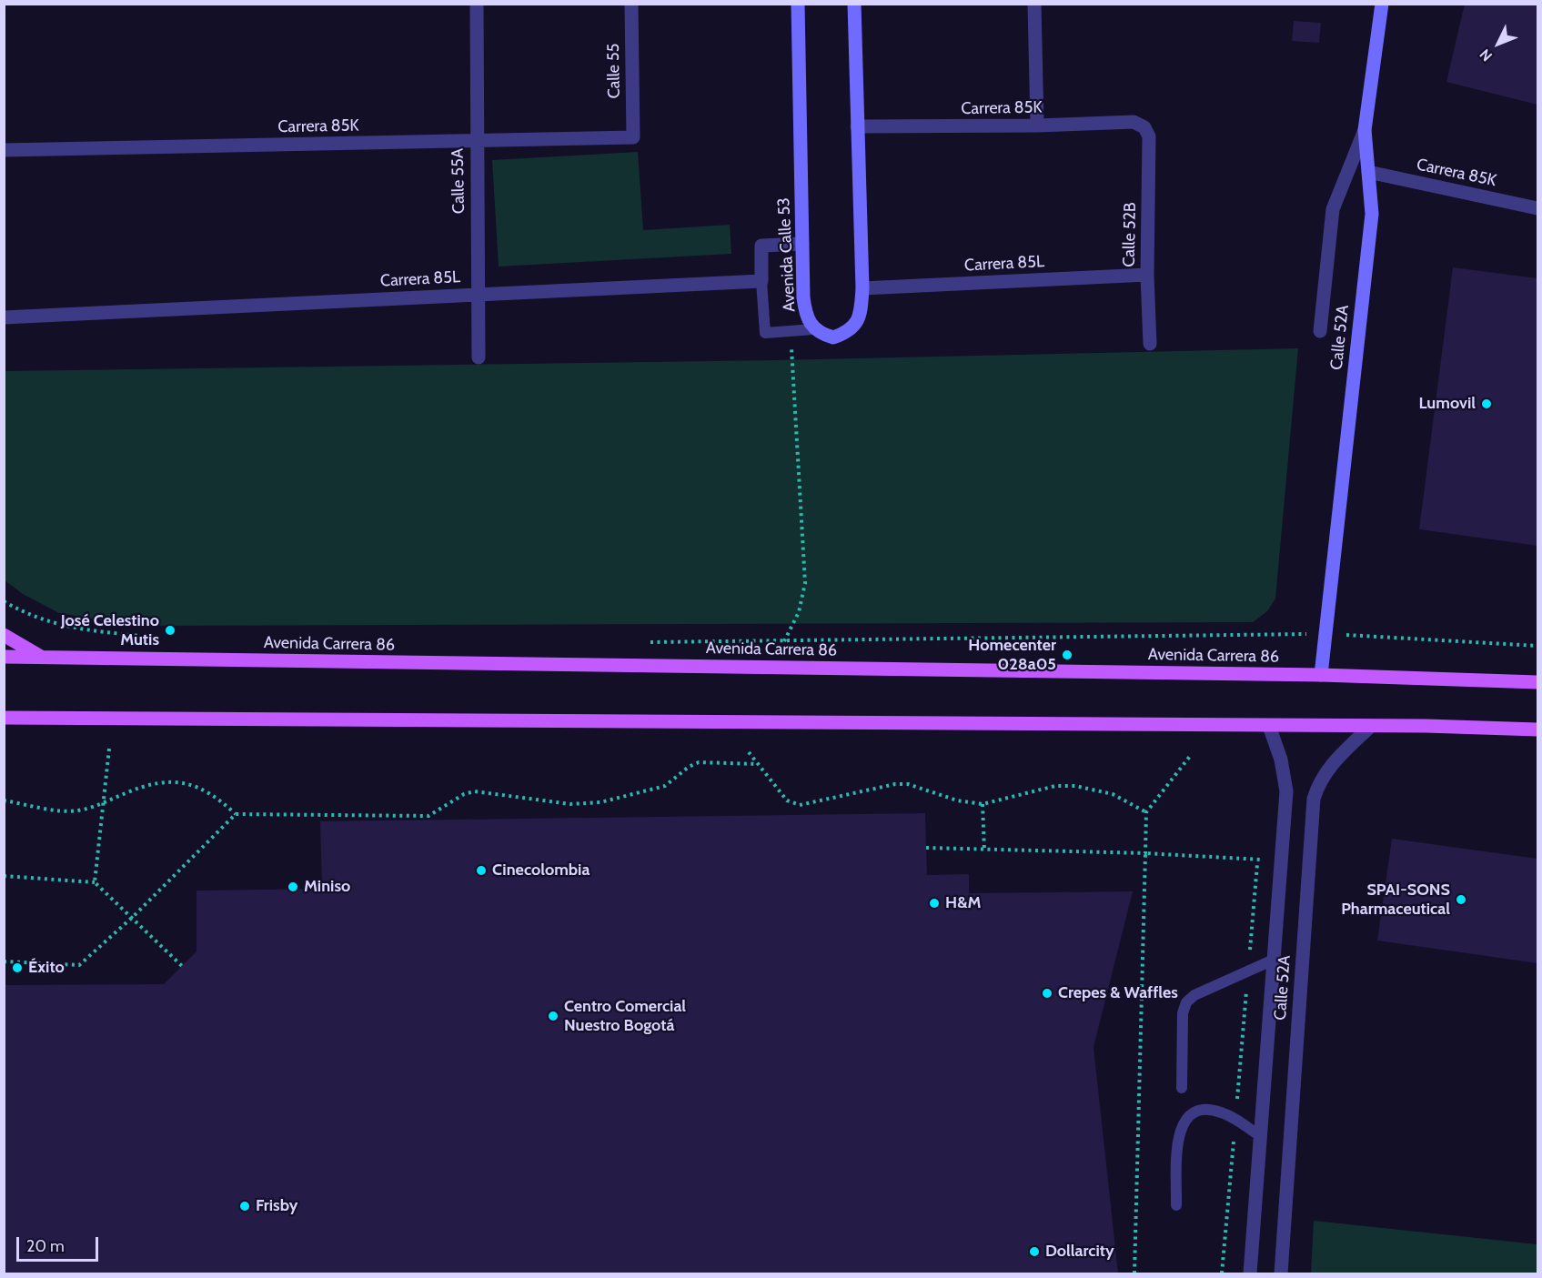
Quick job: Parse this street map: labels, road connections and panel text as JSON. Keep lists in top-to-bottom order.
{
  "streets": {
    "main road": ["Avenida Carrera 86"],
    "street": [
      "Calle 55",
      "Carrera 85K",
      "Calle 55A",
      "Calle 52B",
      "Avenida Calle 53",
      "Carrera 85L",
      "Calle 52A"
    ]
  },
  "crossings": [
    ["Calle 55", "Carrera 85K"],
    ["Carrera 85K", "Calle 55A"],
    ["Carrera 85K", "Calle 52B"],
    ["Carrera 85K", "Avenida Calle 53"],
    ["Carrera 85K", "Calle 52A"],
    ["Calle 55A", "Carrera 85L"],
    ["Calle 52B", "Carrera 85L"],
    ["Avenida Calle 53", "Carrera 85L"],
    ["Calle 52A", "Avenida Carrera 86"]
  ],
  "places": [
    "Lumovil",
    "José Celestino Mutis",
    "Homecenter 028a05",
    "Cinecolombia",
    "Miniso",
    "SPAI-SONS Pharmaceutical",
    "H&M",
    "Éxito",
    "Crepes & Waffles",
    "Centro Comercial Nuestro Bogotá",
    "Frisby",
    "Dollarcity"
  ],
  "scale_bar": "20 m",
  "north": "bottom left"
}
